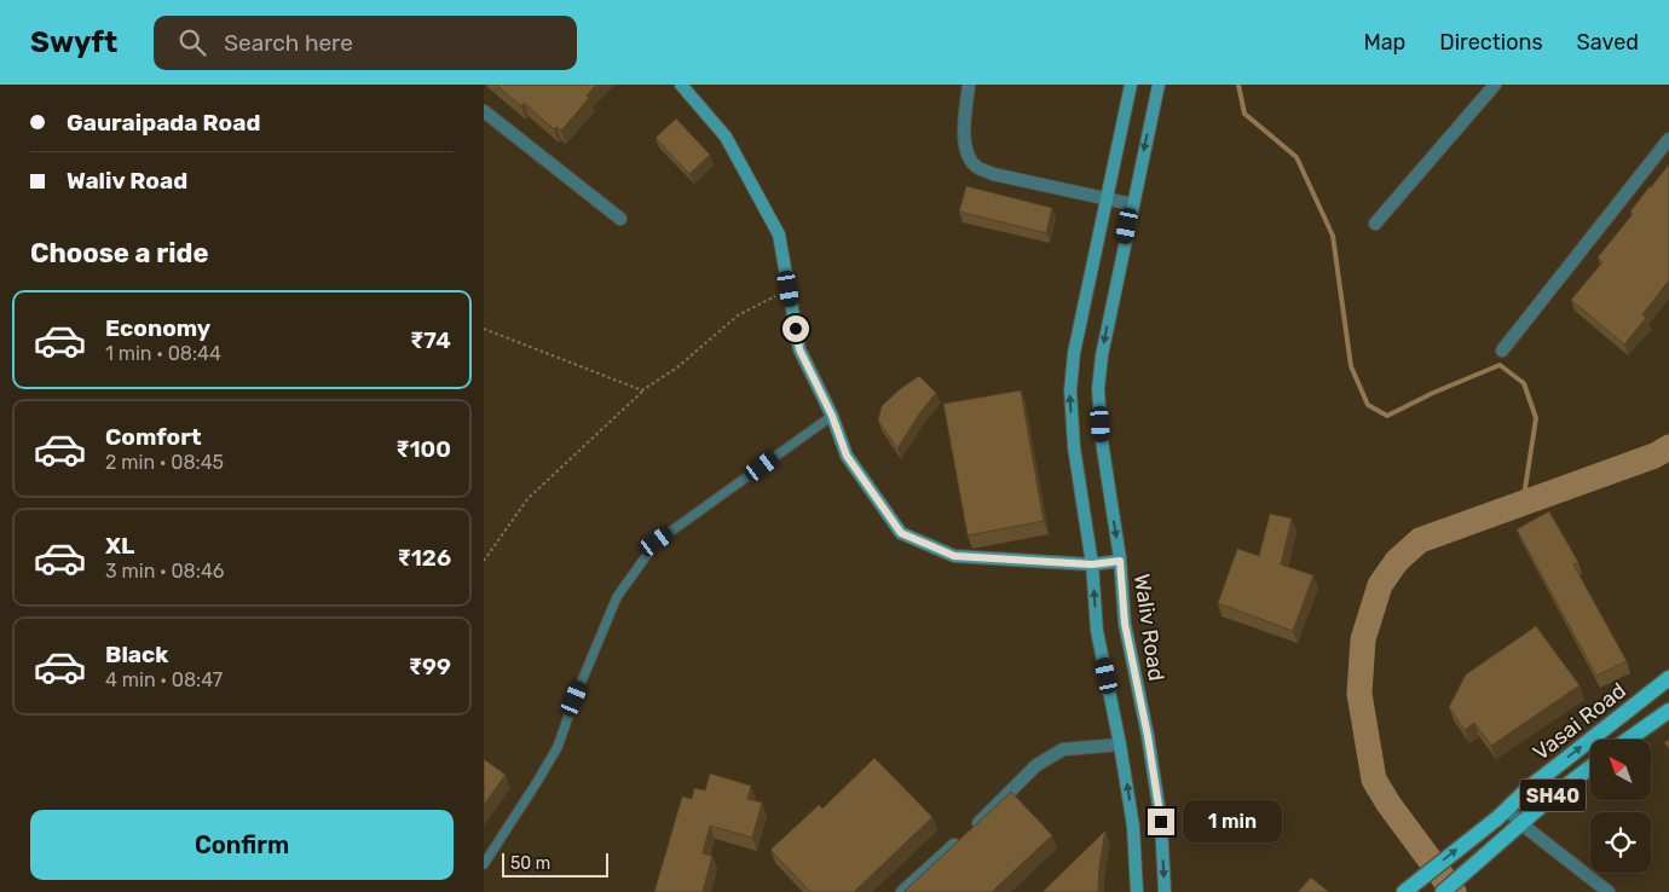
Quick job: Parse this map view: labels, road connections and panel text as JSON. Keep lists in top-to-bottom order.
{
  "streets": {
    "main road": ["Waliv Road", "Vasai Road", "SH40"]
  },
  "scale_bar": "50 m",
  "north": "top left",
  "page": {
    "header": "Swyft",
    "search": "Search here",
    "nav": ["Map", "Directions", "Saved"],
    "banner": ["Gauraipada Road", "Waliv Road"],
    "heading": "Choose a ride",
    "list": [
      {
        "name": "Economy",
        "note": "1 min · 08:44",
        "value": "₹74"
      },
      {
        "name": "Comfort",
        "note": "2 min · 08:45",
        "value": "₹100"
      },
      {
        "name": "XL",
        "note": "3 min · 08:46",
        "value": "₹126"
      },
      {
        "name": "Black",
        "note": "4 min · 08:47",
        "value": "₹99"
      }
    ],
    "buttons": "Confirm",
    "bubble": "1 min",
    "scale": "50 m"
  }
}
